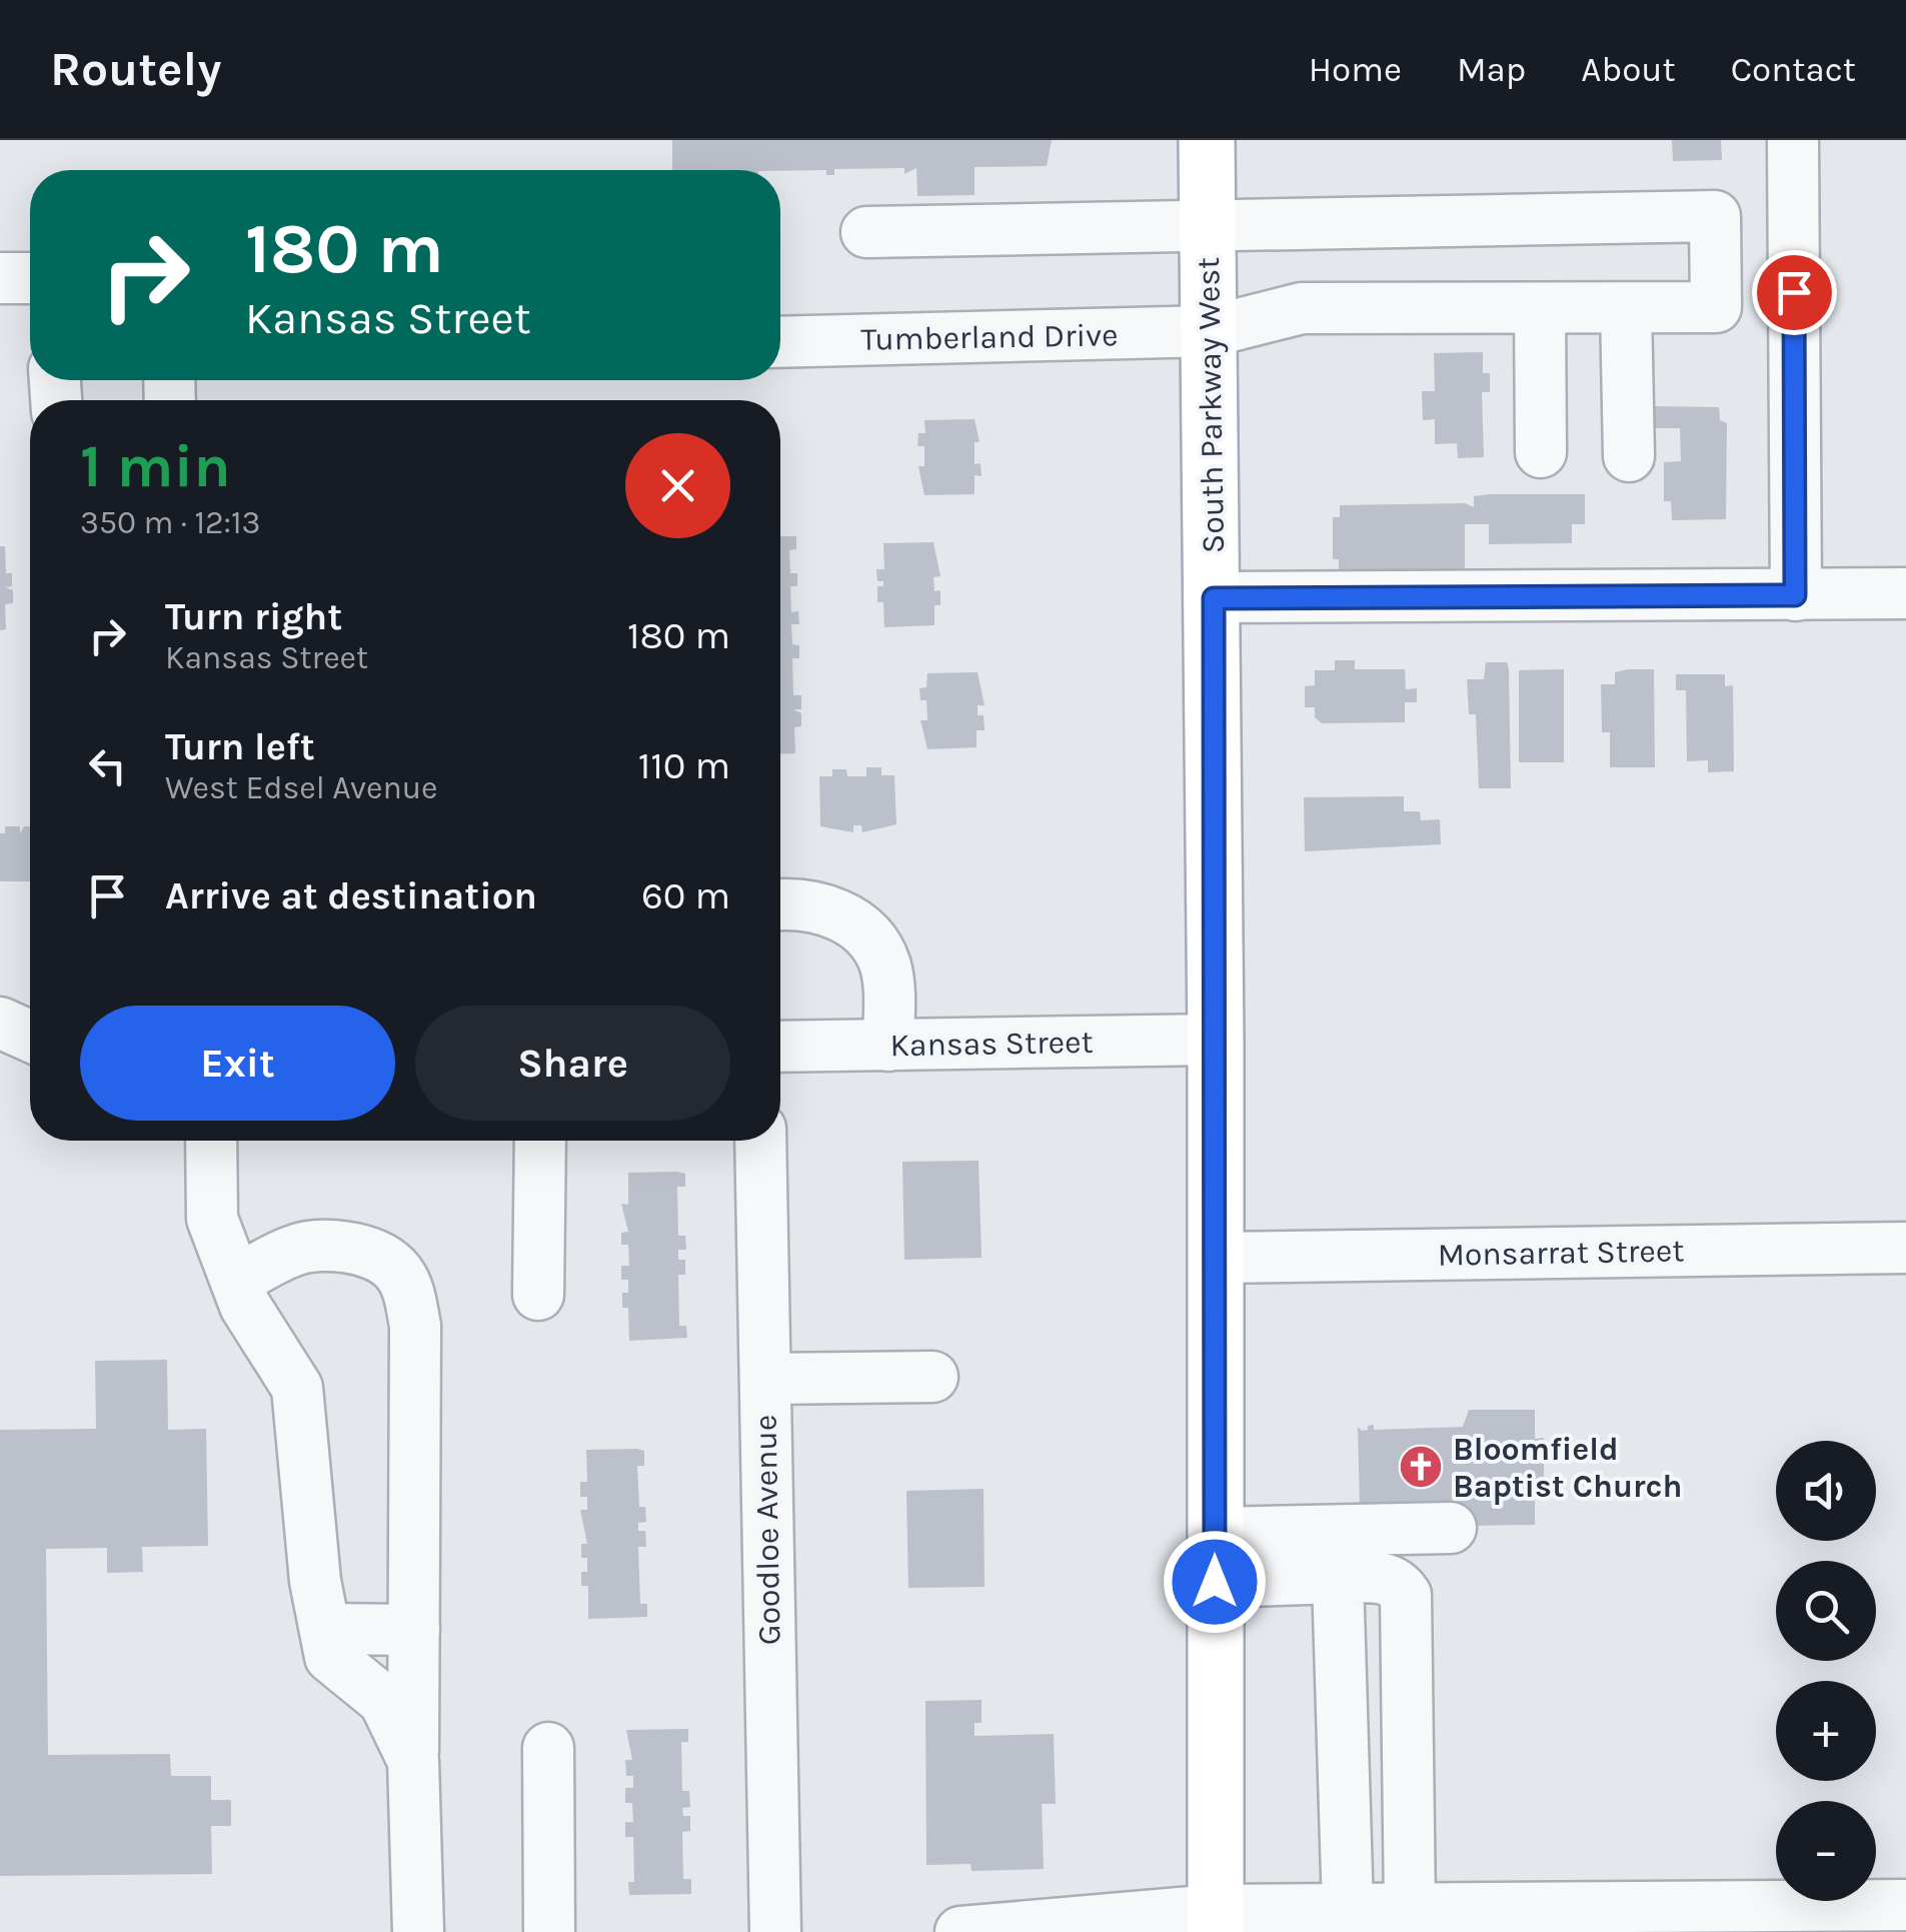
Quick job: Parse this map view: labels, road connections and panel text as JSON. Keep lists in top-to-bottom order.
{
  "streets": {
    "main road": ["South Parkway West"],
    "street": [
      "Tumberland Drive",
      "Kansas Street",
      "Monsarrat Street",
      "Goodloe Avenue"
    ]
  },
  "crossings": [
    ["Tumberland Drive", "South Parkway West"],
    ["South Parkway West", "Kansas Street"],
    ["South Parkway West", "Monsarrat Street"]
  ],
  "places": {
    "church": ["Bloomfield Baptist Church"]
  },
  "page": {
    "header": "Routely",
    "nav": [
      "Home",
      "Map",
      "About",
      "Contact"
    ],
    "turn": ["180 m", "Kansas Street"],
    "heading": ["1 min", "350 m · 12:13"],
    "list": [
      {
        "name": "Turn right",
        "note": "Kansas Street",
        "value": "180 m"
      },
      {
        "name": "Turn left",
        "note": "West Edsel Avenue",
        "value": "110 m"
      },
      {
        "name": "Arrive at destination",
        "value": "60 m"
      }
    ],
    "buttons": ["Exit", "Share"],
    "map_buttons": ["+", "−"]
  }
}
